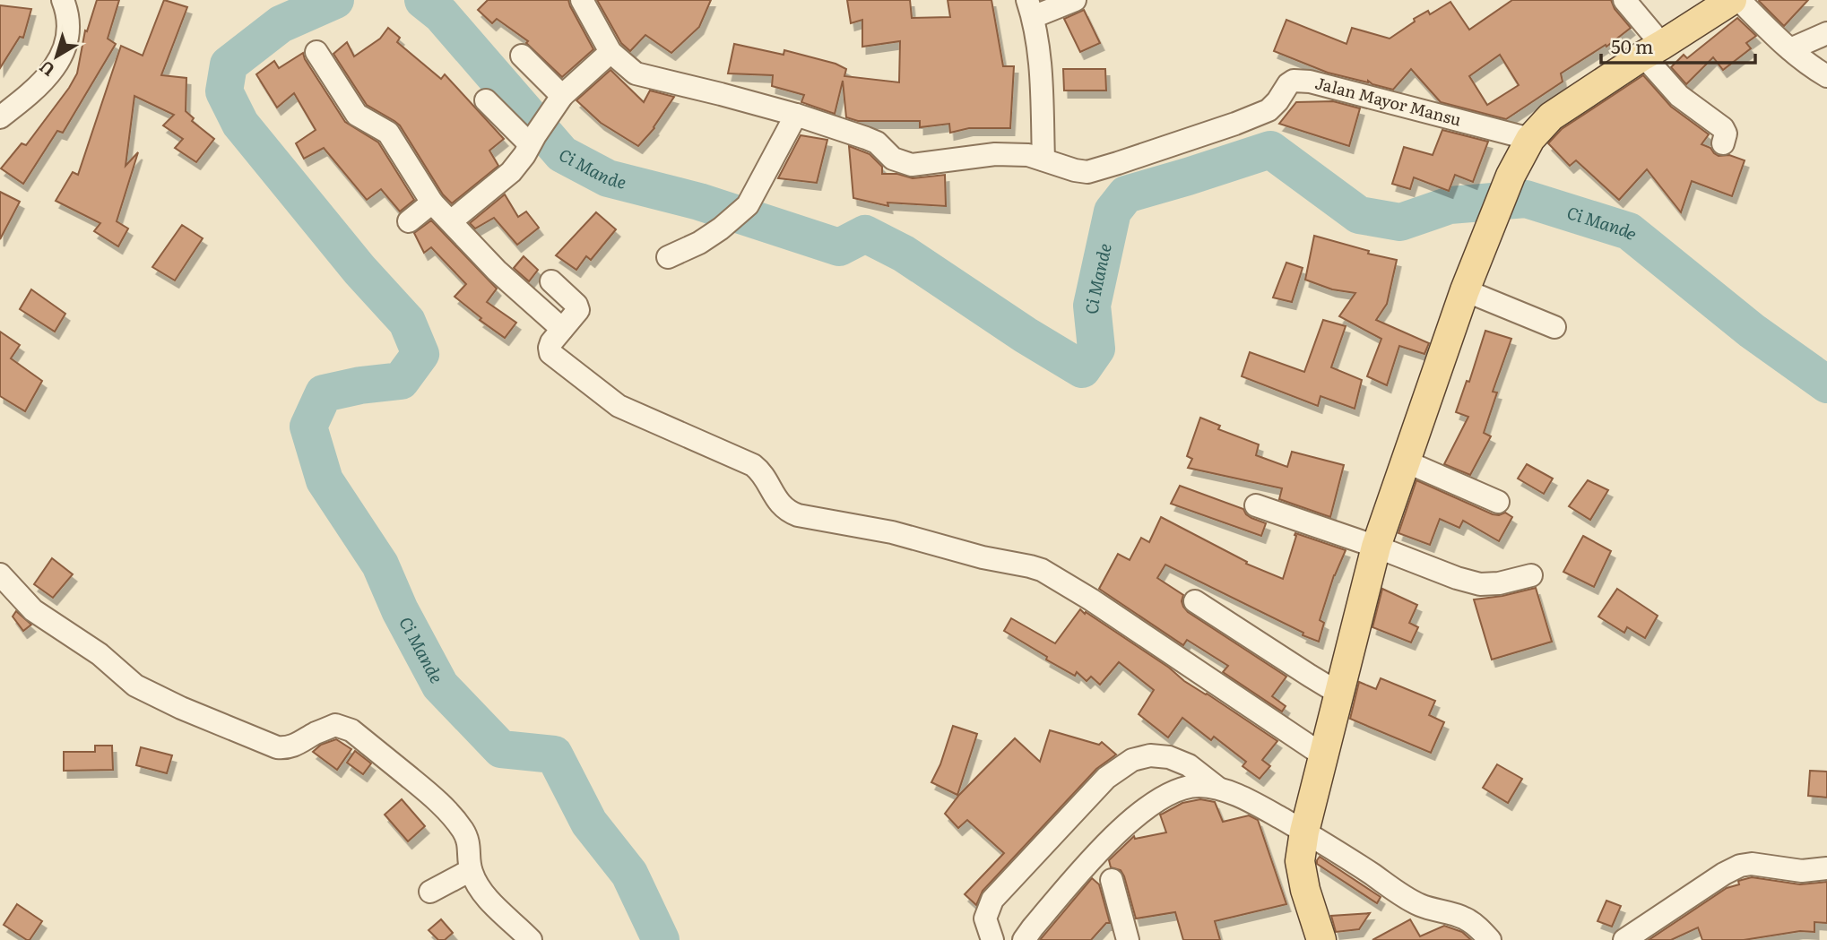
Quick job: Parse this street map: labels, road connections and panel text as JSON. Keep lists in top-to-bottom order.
{
  "streets": {
    "street": ["Jalan Mayor Mansu"]
  },
  "water": ["Ci Mande"],
  "scale_bar": "50 m",
  "north": "bottom left"
}
